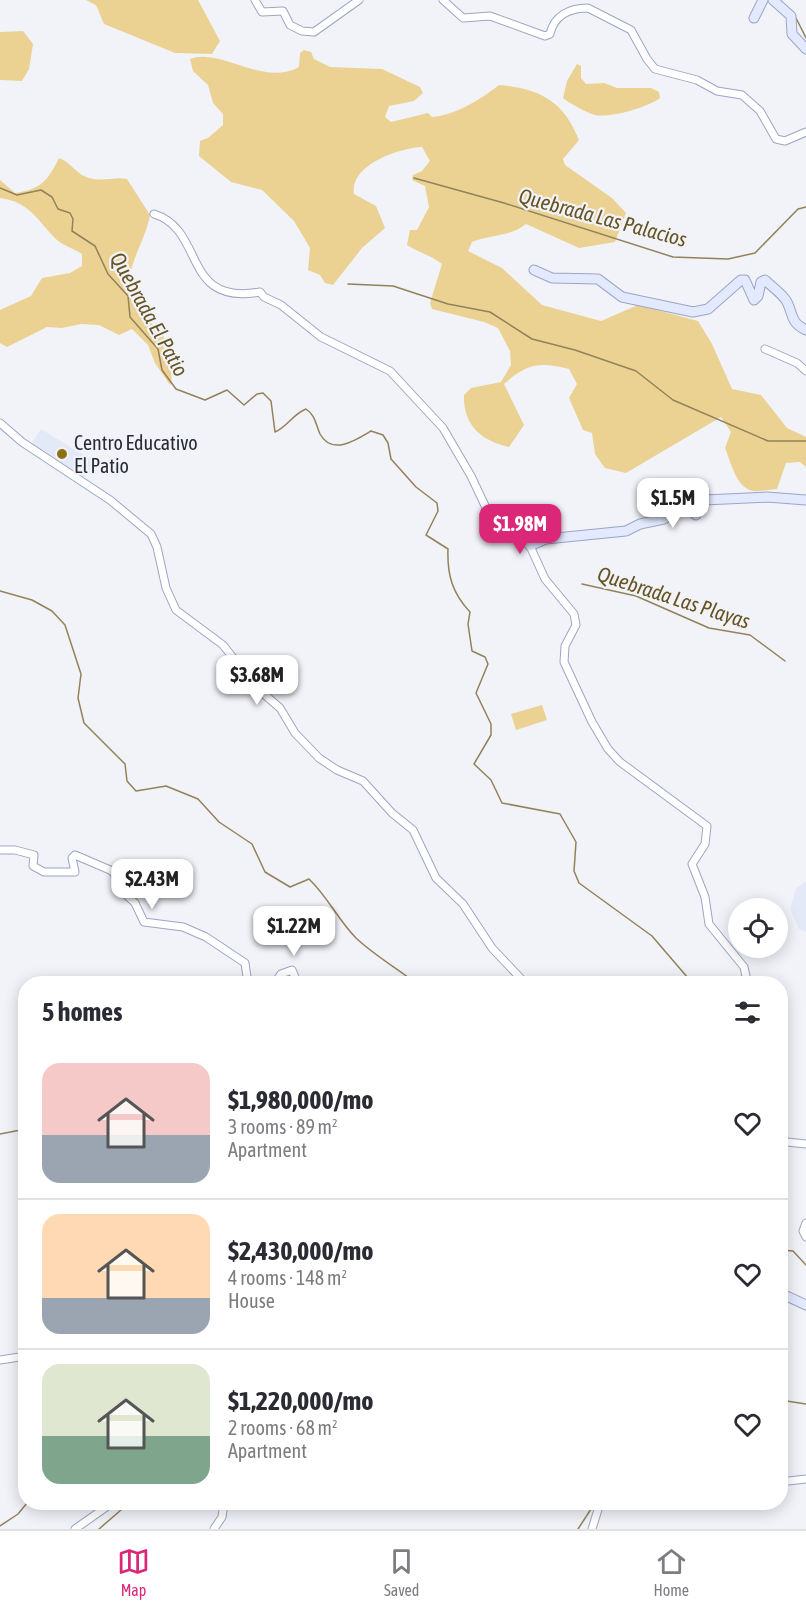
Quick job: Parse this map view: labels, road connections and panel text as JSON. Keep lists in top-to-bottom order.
{
  "water": ["Quebrada Las Palacios", "Quebrada El Patio", "Quebrada Las Playas"],
  "places": ["Centro Educativo El Patio"],
  "page": {
    "price": [
      "$1.5M",
      "$1.98M",
      "$3.68M",
      "$2.43M",
      "$1.22M"
    ],
    "heading": "5 homes",
    "list": [
      {
        "name": "$1,980,000/mo",
        "note": "3 rooms · 89 m² · Apartment"
      },
      {
        "name": "$2,430,000/mo",
        "note": "4 rooms · 148 m² · House"
      },
      {
        "name": "$1,220,000/mo",
        "note": "2 rooms · 68 m² · Apartment"
      }
    ],
    "tabs": ["Map", "Saved", "Home"]
  }
}
